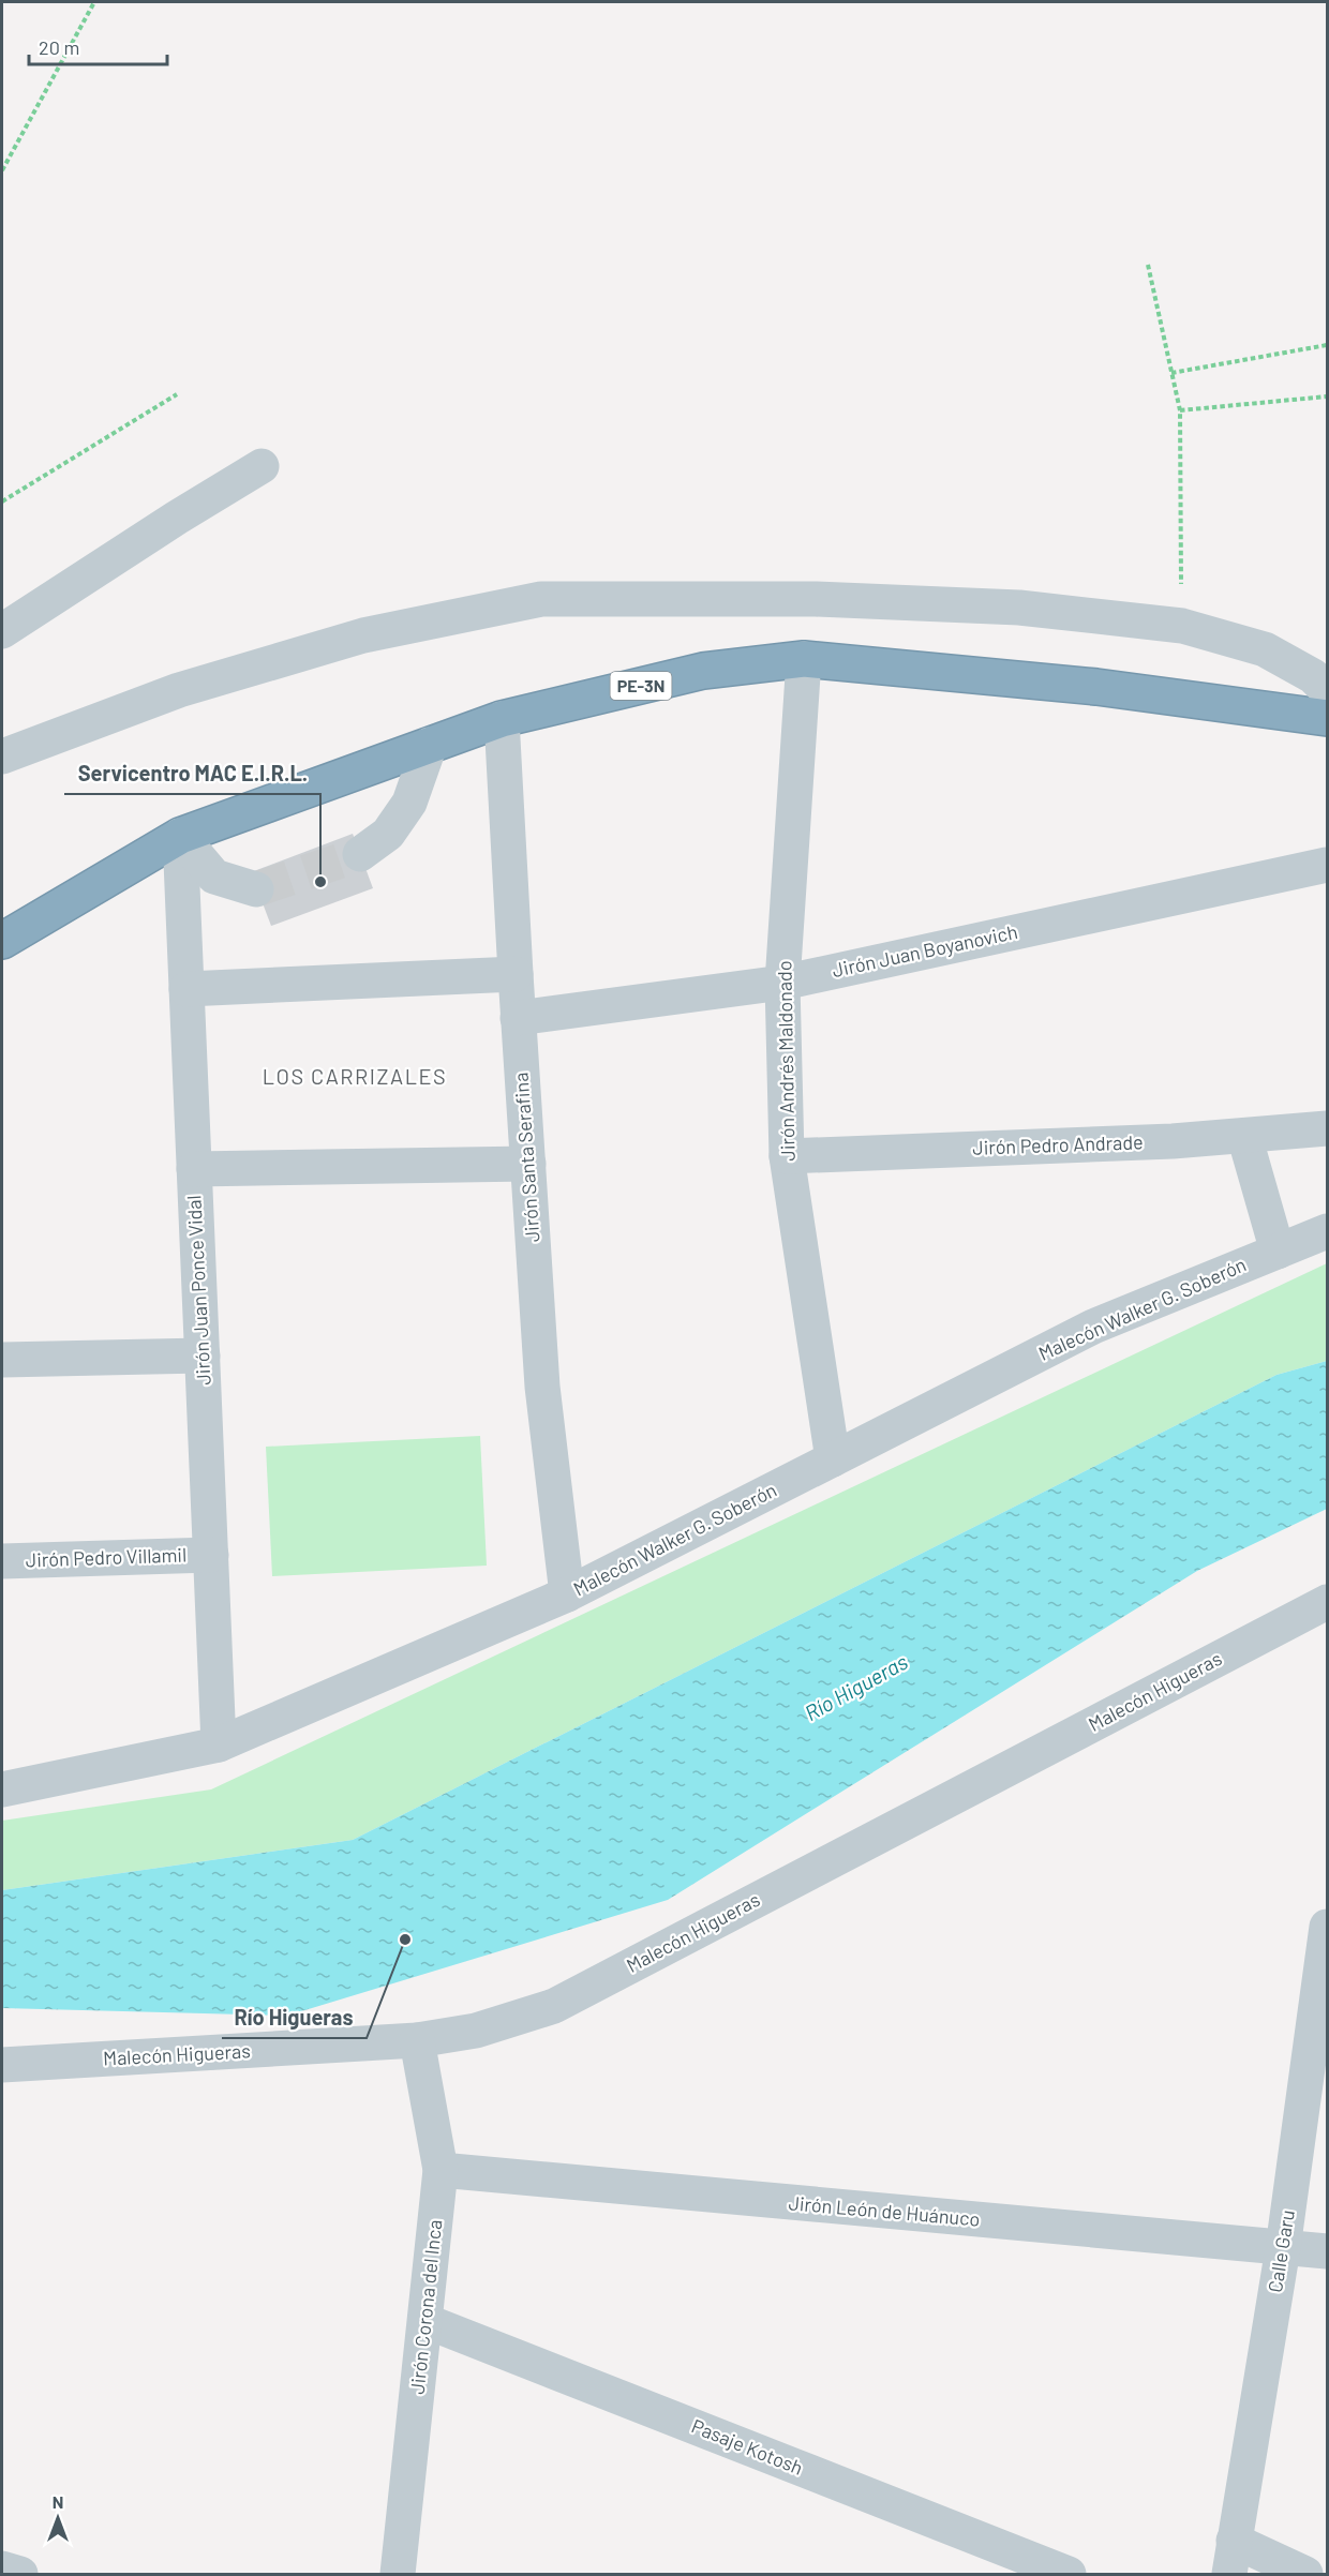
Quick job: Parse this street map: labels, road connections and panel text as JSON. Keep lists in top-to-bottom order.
{
  "streets": {
    "highway": ["PE-3N"],
    "street": [
      "Jirón Juan Boyanovich",
      "Jirón Andrés Maldonado",
      "Jirón Pedro Andrade",
      "Jirón Santa Serafina",
      "Jirón Juan Ponce Vidal",
      "Malecón Walker G. Soberón",
      "Jirón Pedro Villamil",
      "Malecón Higueras",
      "Jirón León de Huánuco",
      "Calle Garu",
      "Jirón Corona del Inca",
      "Pasaje Kotosh"
    ]
  },
  "crossings": [
    ["PE-3N", "Jirón Andrés Maldonado"],
    ["PE-3N", "Jirón Santa Serafina"],
    ["PE-3N", "Jirón Juan Ponce Vidal"],
    ["Jirón Juan Boyanovich", "Jirón Andrés Maldonado"],
    ["Jirón Juan Boyanovich", "Jirón Santa Serafina"],
    ["Jirón Andrés Maldonado", "Jirón Pedro Andrade"],
    ["Jirón Andrés Maldonado", "Malecón Walker G. Soberón"],
    ["Jirón Santa Serafina", "Malecón Walker G. Soberón"],
    ["Jirón Juan Ponce Vidal", "Malecón Walker G. Soberón"],
    ["Jirón Juan Ponce Vidal", "Jirón Pedro Villamil"],
    ["Malecón Higueras", "Jirón Corona del Inca"],
    ["Jirón León de Huánuco", "Calle Garu"],
    ["Jirón León de Huánuco", "Jirón Corona del Inca"],
    ["Jirón Corona del Inca", "Pasaje Kotosh"]
  ],
  "districts": ["LOS CARRIZALES"],
  "water": ["Río Higueras"],
  "places": ["Servicentro MAC E.I.R.L.", "Río Higueras"],
  "scale_bar": "20 m",
  "north": "top"
}
